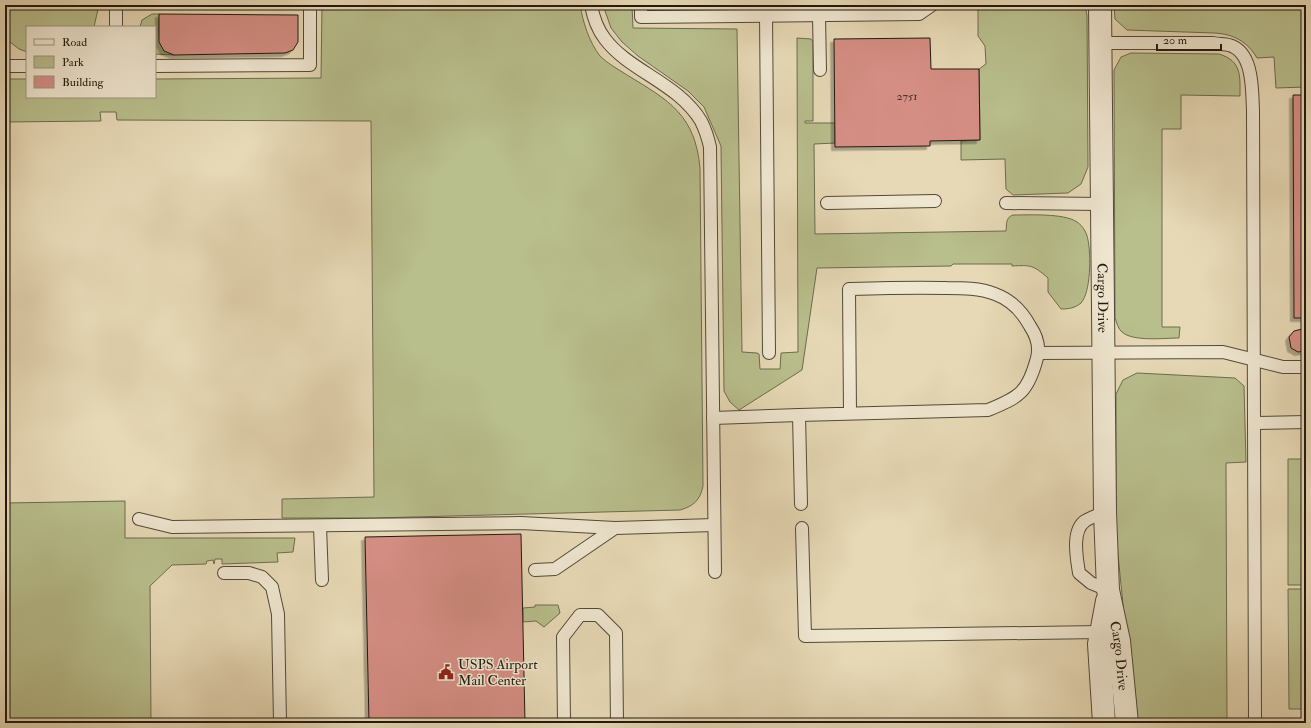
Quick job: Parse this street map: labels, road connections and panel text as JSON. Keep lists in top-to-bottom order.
{
  "streets": {
    "street": ["Cargo Drive"]
  },
  "places": {
    "public building": ["USPS Airport Mail Center"]
  },
  "house_numbers": ["2751"],
  "legend": ["Road", "Park", "Building"],
  "scale_bar": "20 m"
}
